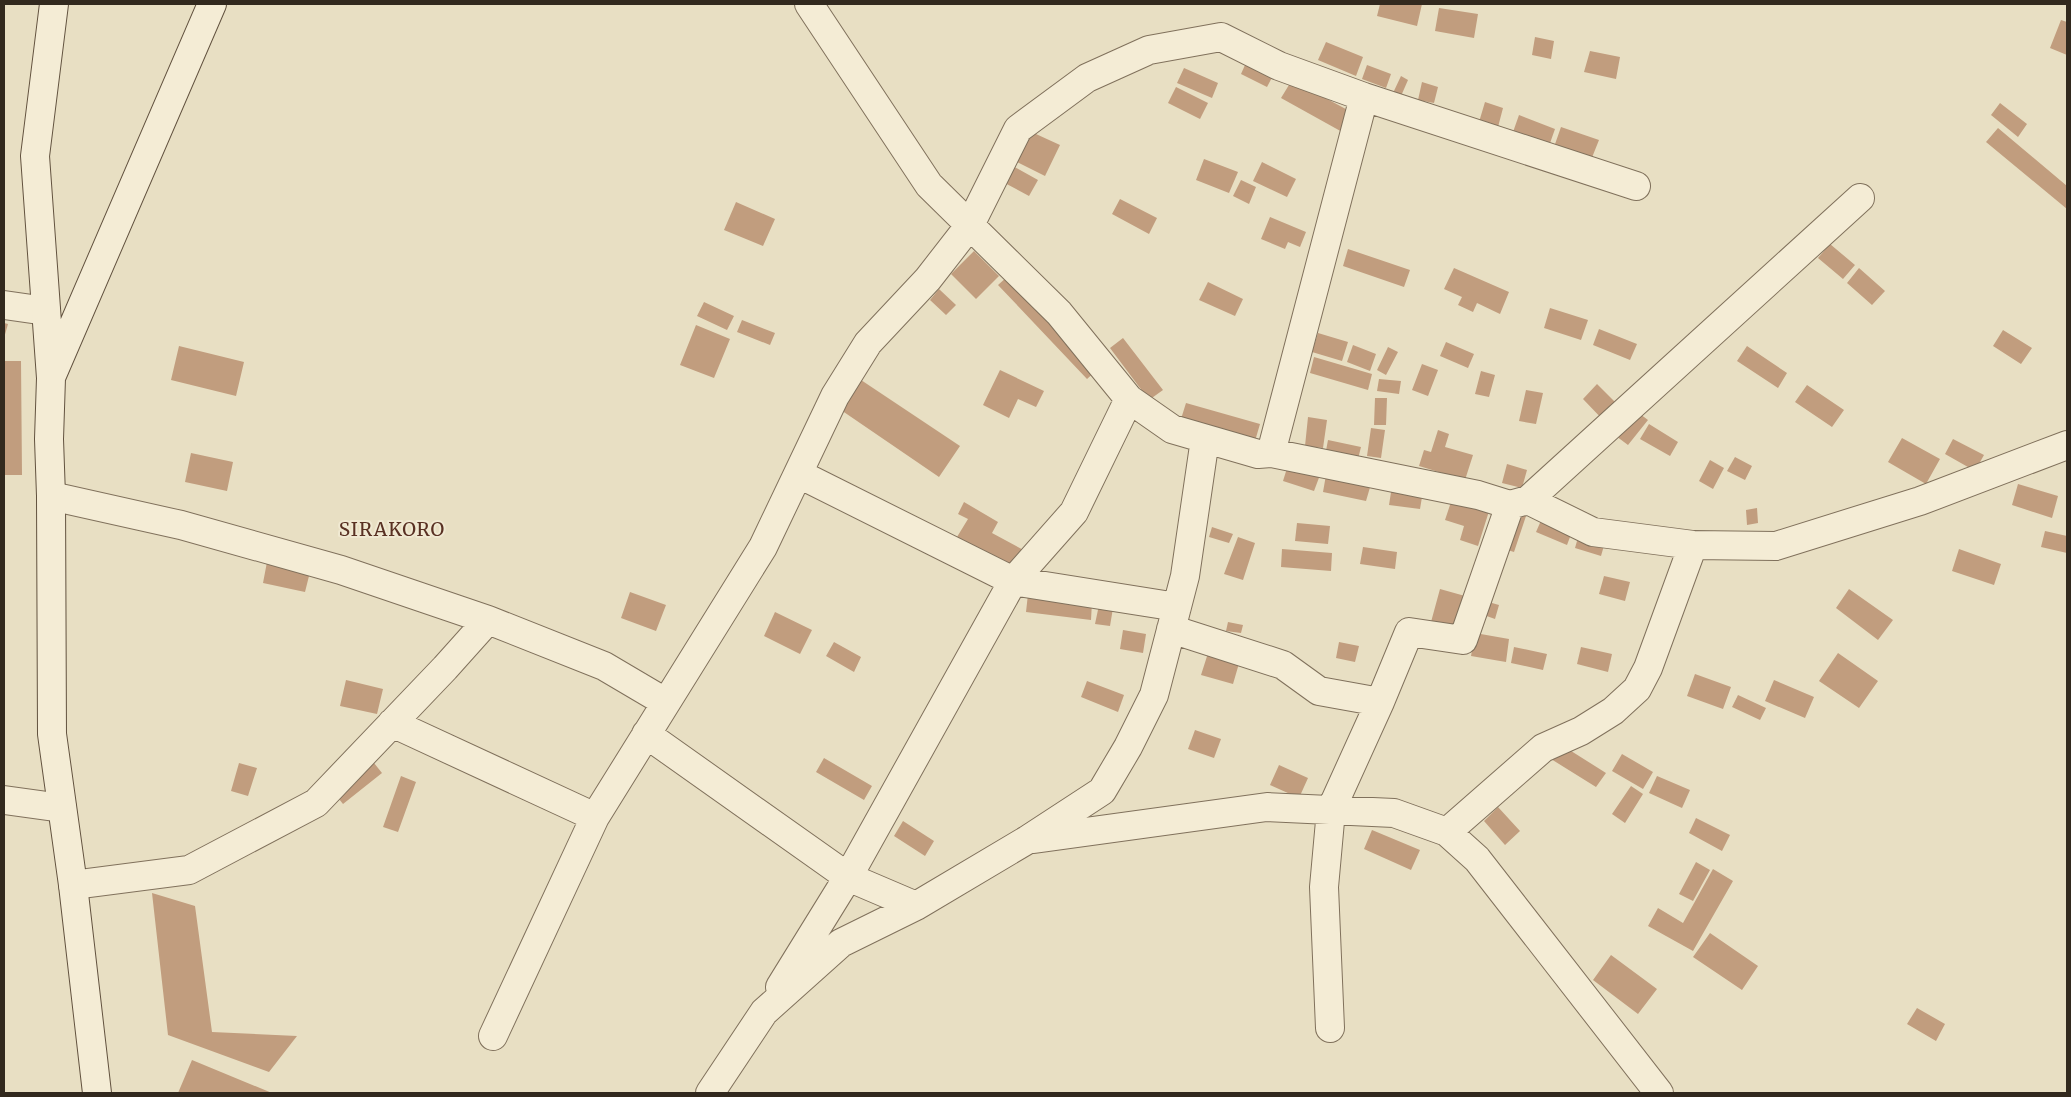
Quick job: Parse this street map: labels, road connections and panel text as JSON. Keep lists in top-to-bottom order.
{
  "districts": ["SIRAKORO"]
}
